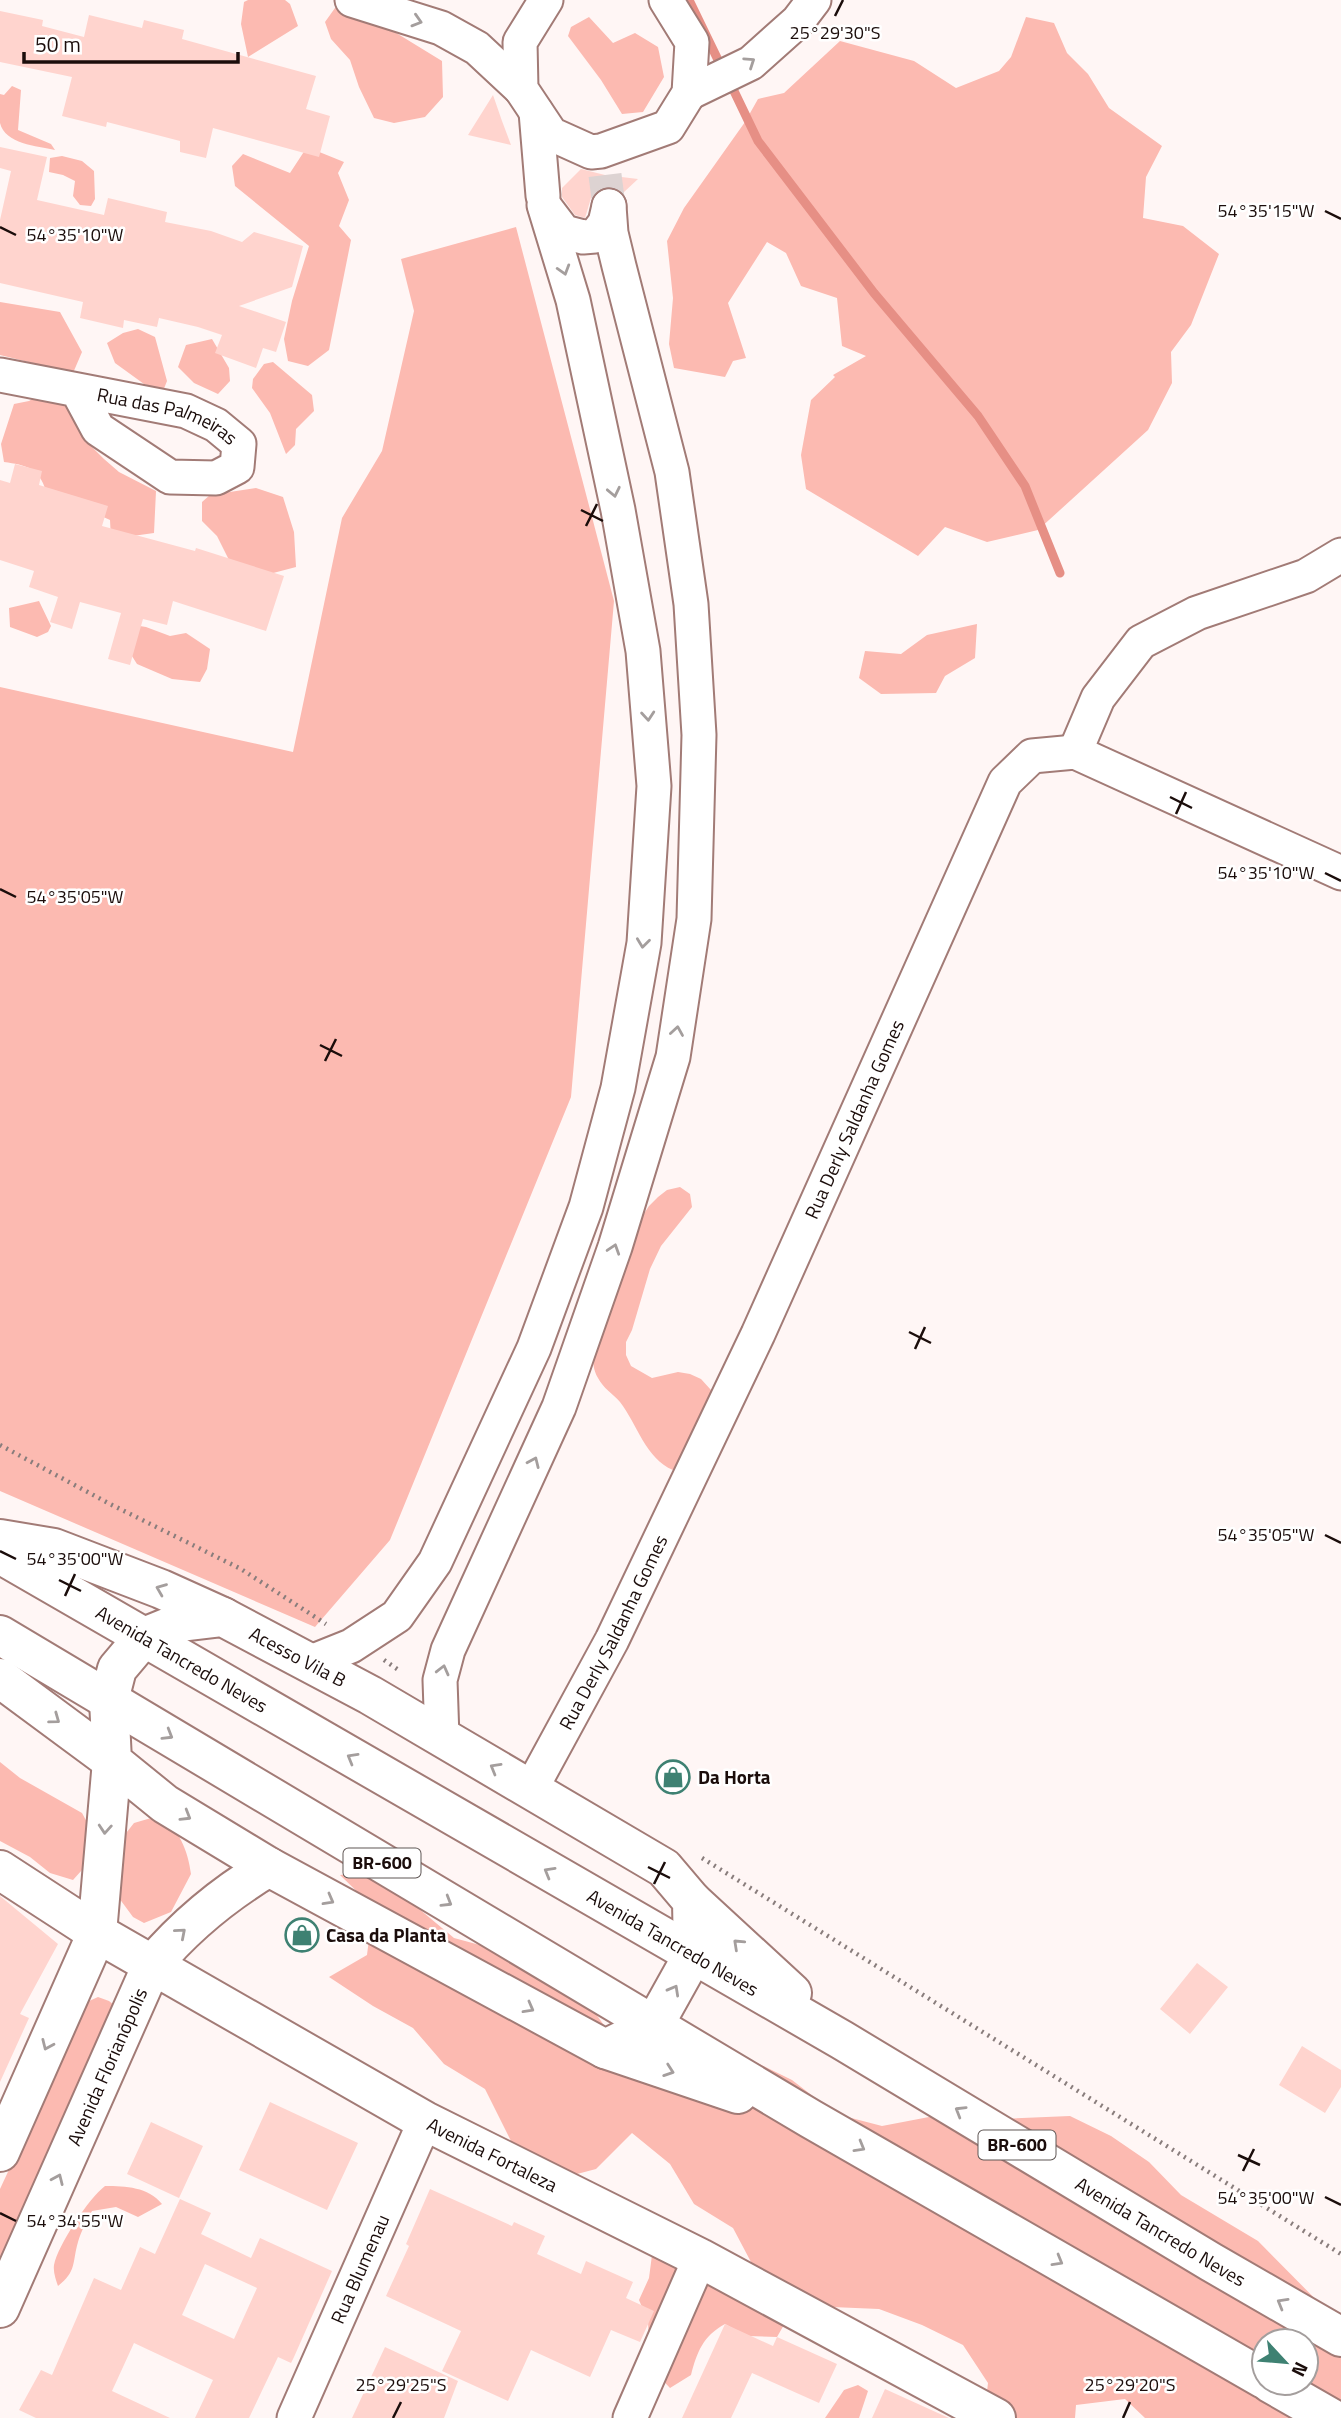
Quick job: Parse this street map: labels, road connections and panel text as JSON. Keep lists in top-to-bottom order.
{
  "streets": {
    "main road": [
      "Acesso Vila B",
      "Avenida Tancredo Neves",
      "BR-600",
      "Avenida Florianópolis",
      "Avenida Fortaleza"
    ],
    "street": ["Rua das Palmeiras", "Rua Derly Saldanha Gomes", "Rua Blumenau"]
  },
  "crossings": [
    ["Rua Derly Saldanha Gomes", "Acesso Vila B"],
    ["Acesso Vila B", "Avenida Tancredo Neves"],
    ["Avenida Florianópolis", "Avenida Fortaleza"],
    ["Avenida Fortaleza", "Rua Blumenau"]
  ],
  "places": {
    "shop": ["Da Horta", "Casa da Planta"]
  },
  "scale_bar": "50 m",
  "north": "bottom right",
  "coordinates": [
    "25°29'30\"S",
    "54°35'15\"W",
    "54°35'10\"W",
    "54°35'05\"W",
    "54°35'00\"W",
    "54°34'55\"W",
    "25°29'25\"S",
    "25°29'20\"S"
  ]
}
